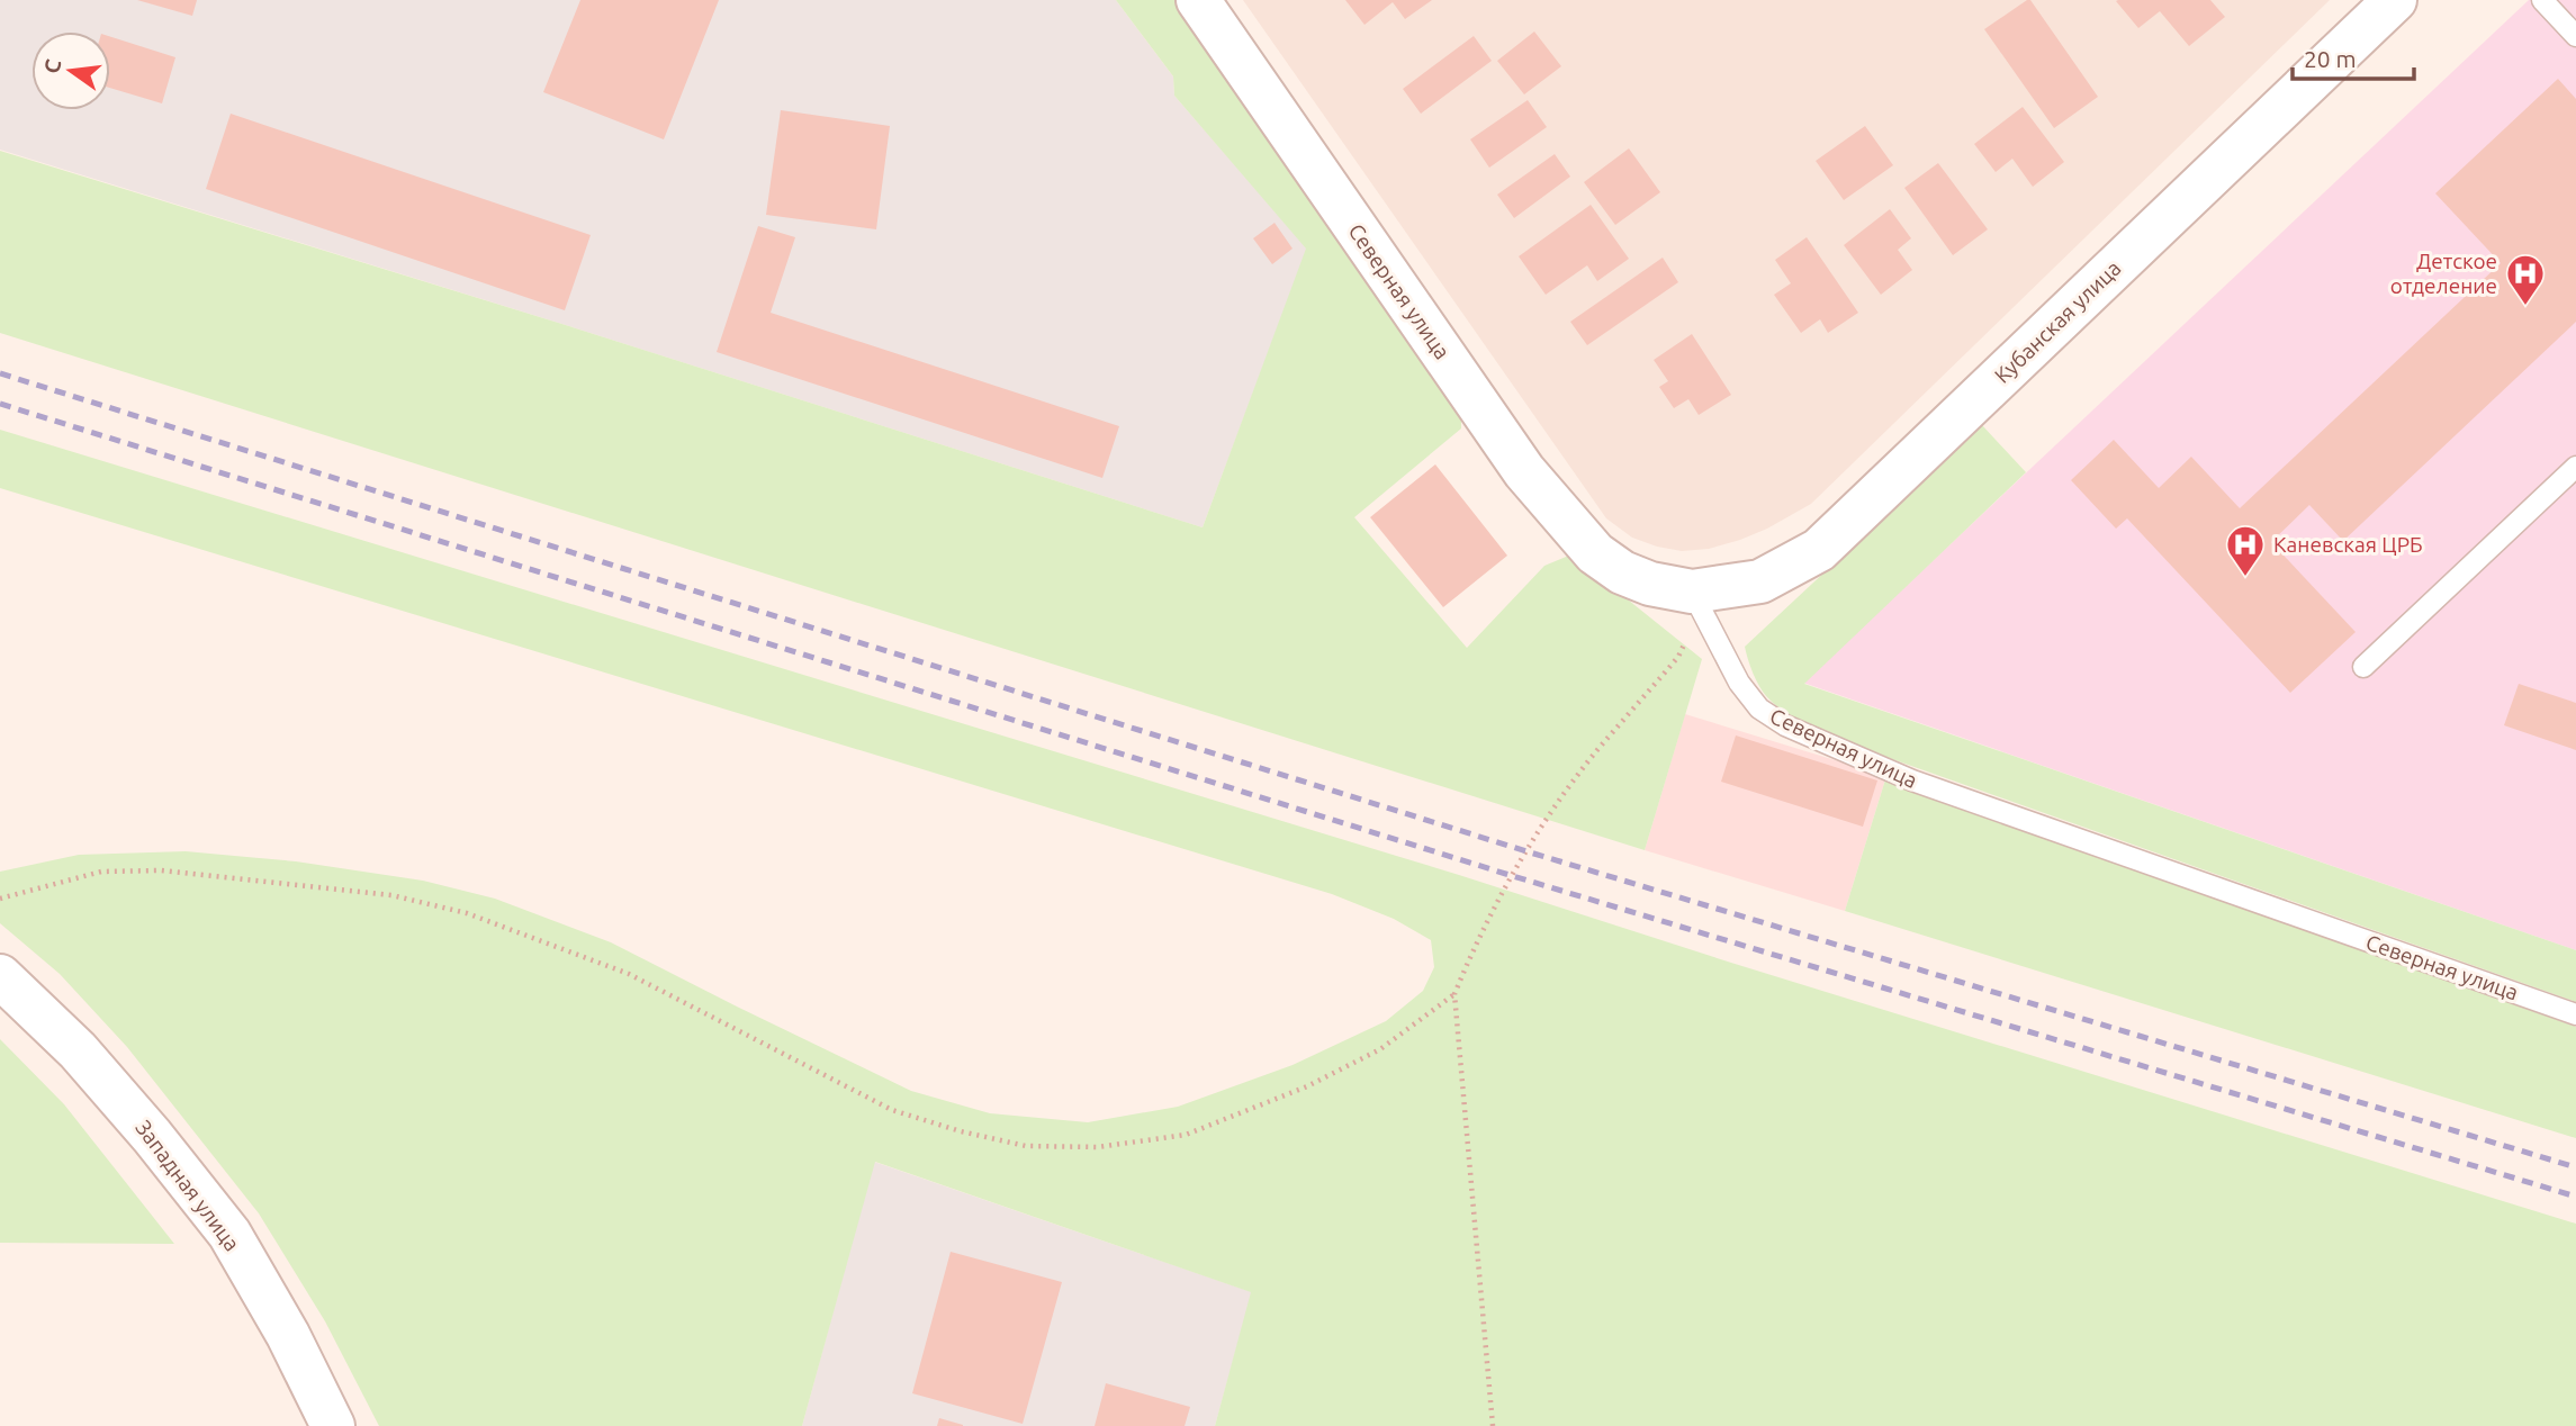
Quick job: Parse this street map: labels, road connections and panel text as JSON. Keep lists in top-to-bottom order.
{
  "streets": {
    "street": ["Северная улица", "Кубанская улица", "Западная улица"]
  },
  "crossings": [
    ["Северная улица", "Кубанская улица"]
  ],
  "places": {
    "hospital": ["Детское отделение", "Каневская ЦРБ"]
  },
  "scale_bar": "20 m",
  "north": "left"
}
